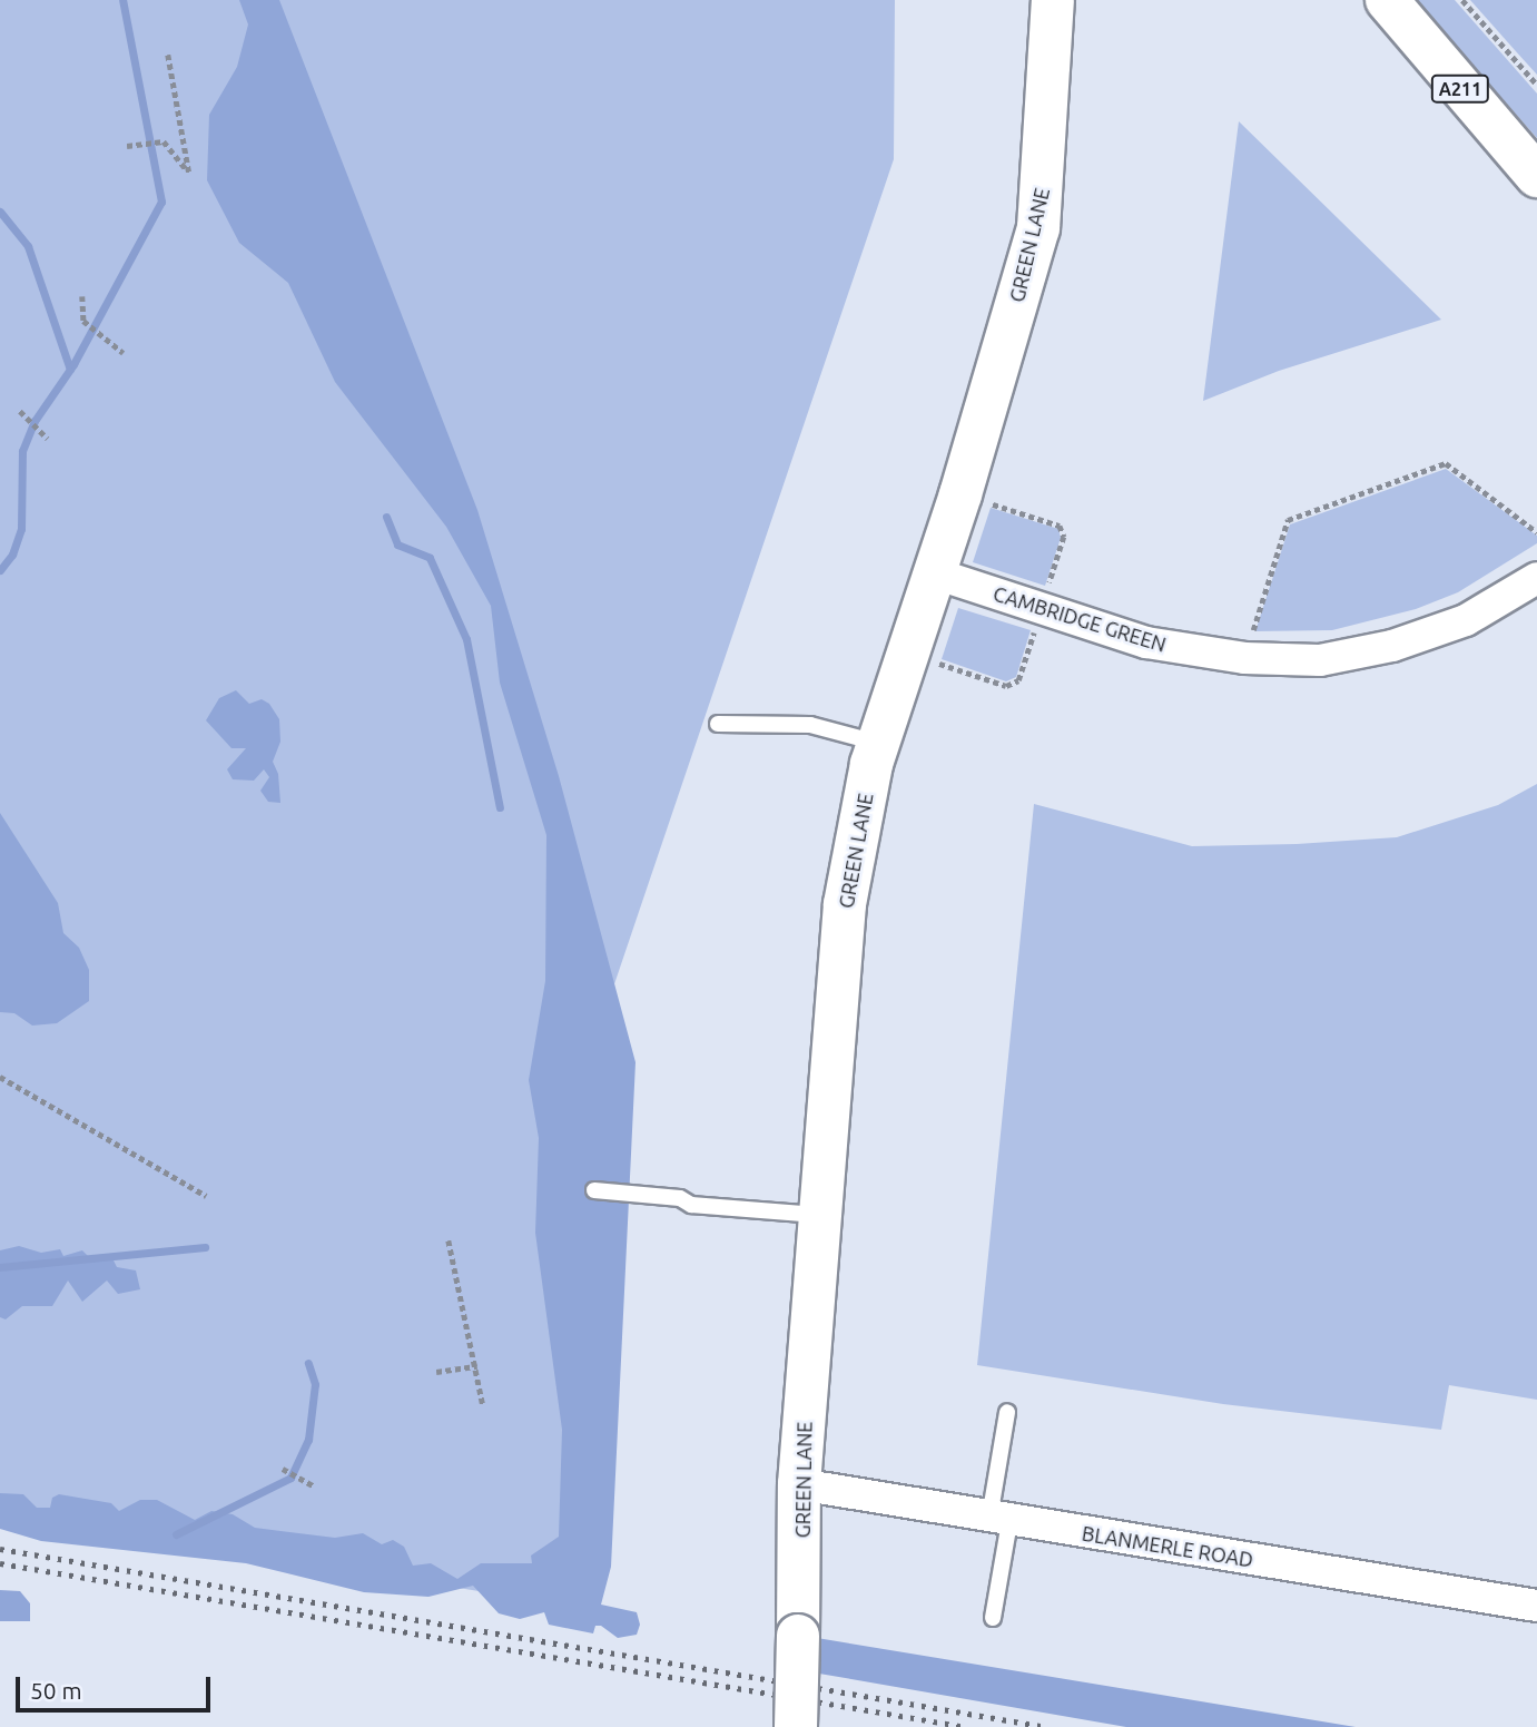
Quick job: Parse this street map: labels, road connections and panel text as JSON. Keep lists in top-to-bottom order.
{
  "streets": {
    "main road": ["A211", "GREEN LANE"],
    "street": ["CAMBRIDGE GREEN", "BLANMERLE ROAD"]
  },
  "crossings": [
    ["GREEN LANE", "CAMBRIDGE GREEN"],
    ["GREEN LANE", "BLANMERLE ROAD"]
  ],
  "scale_bar": "50 m"
}
